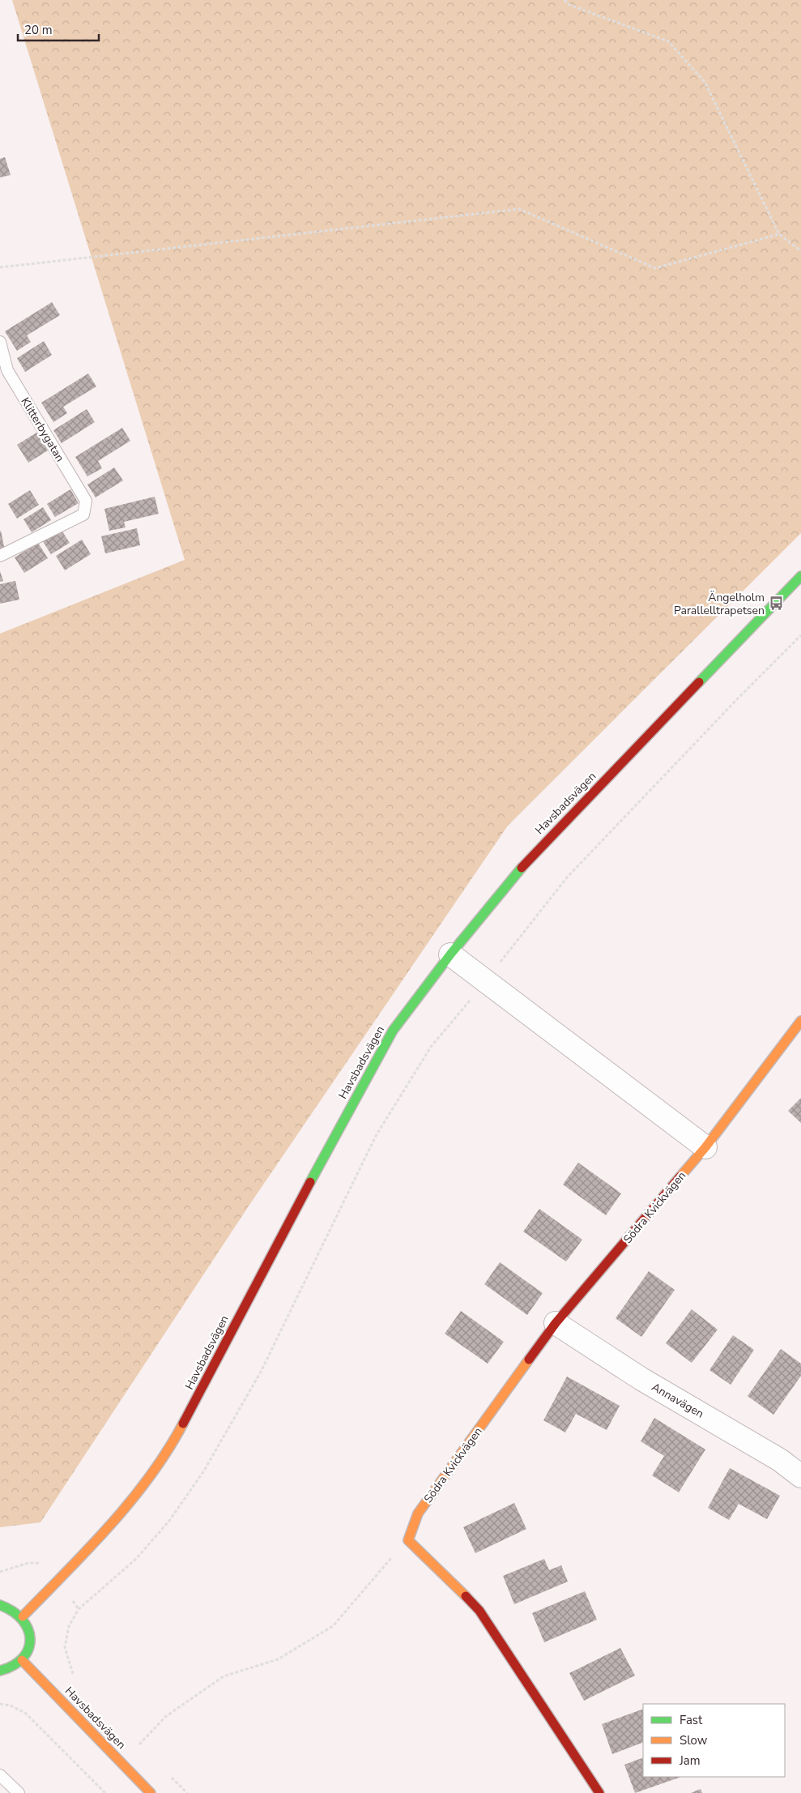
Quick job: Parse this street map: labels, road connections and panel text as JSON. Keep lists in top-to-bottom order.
{
  "streets": {
    "street": ["Havsbadsvägen", "Södra Kvickvägen", "Annavägen"],
    "lane": ["Klitterbygatan"]
  },
  "crossings": [
    ["Södra Kvickvägen", "Annavägen"]
  ],
  "places": {
    "bus stop": ["Ängelholm Parallelltrapetsen"]
  },
  "legend": ["Fast", "Slow", "Jam"],
  "scale_bar": "20 m"
}
